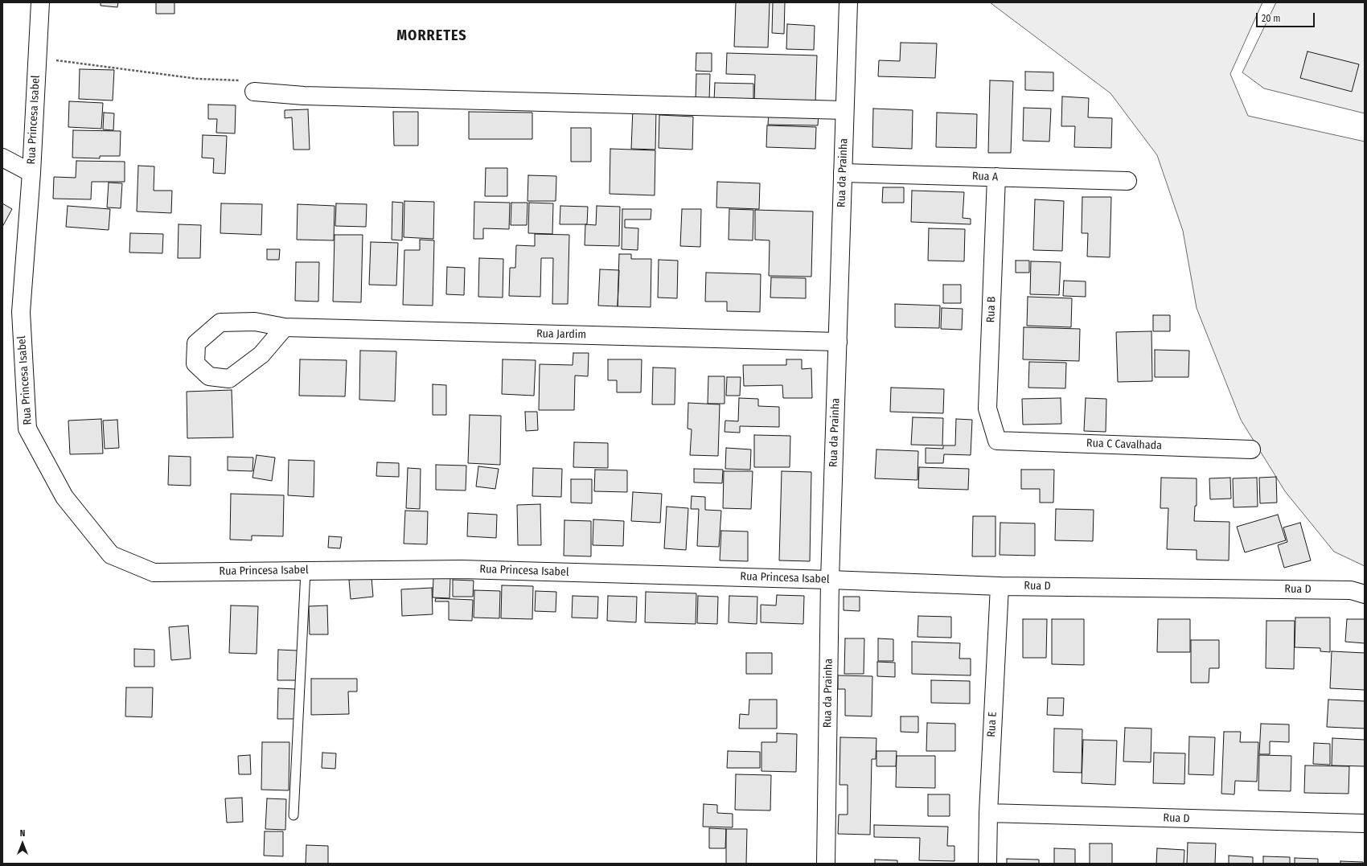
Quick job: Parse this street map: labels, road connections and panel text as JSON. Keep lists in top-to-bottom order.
{
  "streets": {
    "street": [
      "Rua Princesa Isabel",
      "Rua da Prainha",
      "Rua A",
      "Rua B",
      "Rua Jardim",
      "Rua C Cavalhada",
      "Rua D",
      "Rua E"
    ]
  },
  "crossings": [
    ["Rua Princesa Isabel", "Rua da Prainha"],
    ["Rua Princesa Isabel", "Rua D"],
    ["Rua Princesa Isabel", "Rua E"],
    ["Rua da Prainha", "Rua A"],
    ["Rua da Prainha", "Rua Jardim"],
    ["Rua A", "Rua B"],
    ["Rua B", "Rua C Cavalhada"],
    ["Rua D", "Rua E"]
  ],
  "districts": ["MORRETES"],
  "scale_bar": "20 m",
  "north": "top"
}
